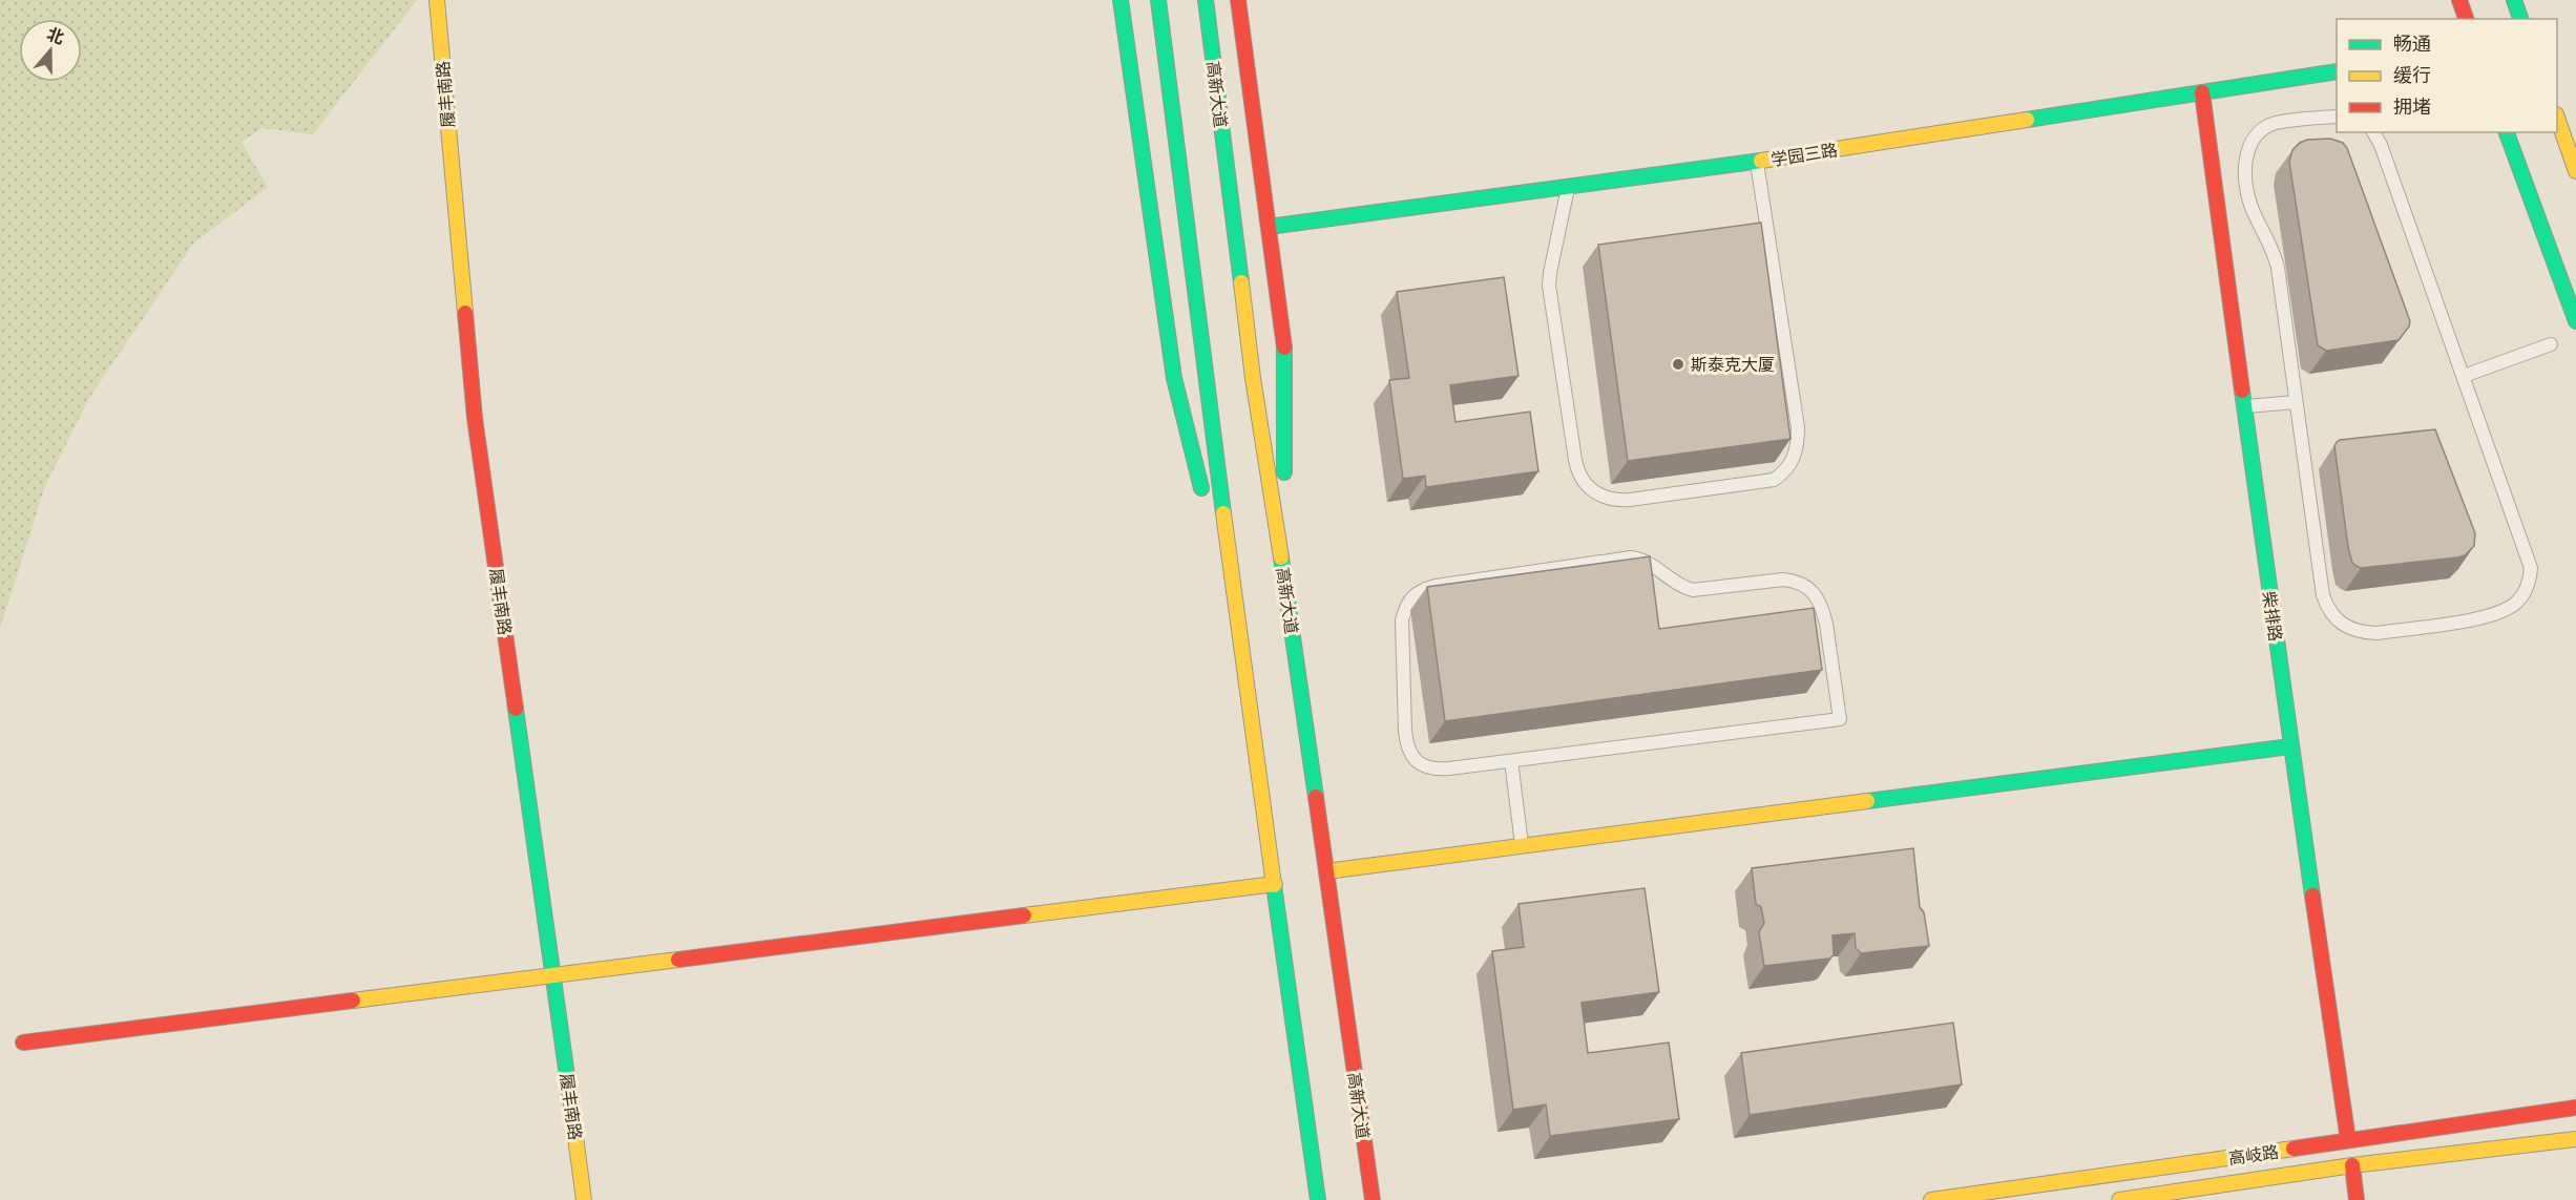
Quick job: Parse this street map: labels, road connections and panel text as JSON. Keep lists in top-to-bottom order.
{
  "streets": {
    "street": [
      "履丰南路",
      "高新大道",
      "学园三路",
      "柴排路",
      "高岐路"
    ]
  },
  "crossings": [
    ["学园三路", "柴排路"],
    ["柴排路", "高岐路"]
  ],
  "places": ["斯泰克大厦"],
  "legend": ["畅通", "缓行", "拥堵"],
  "north": "top"
}
